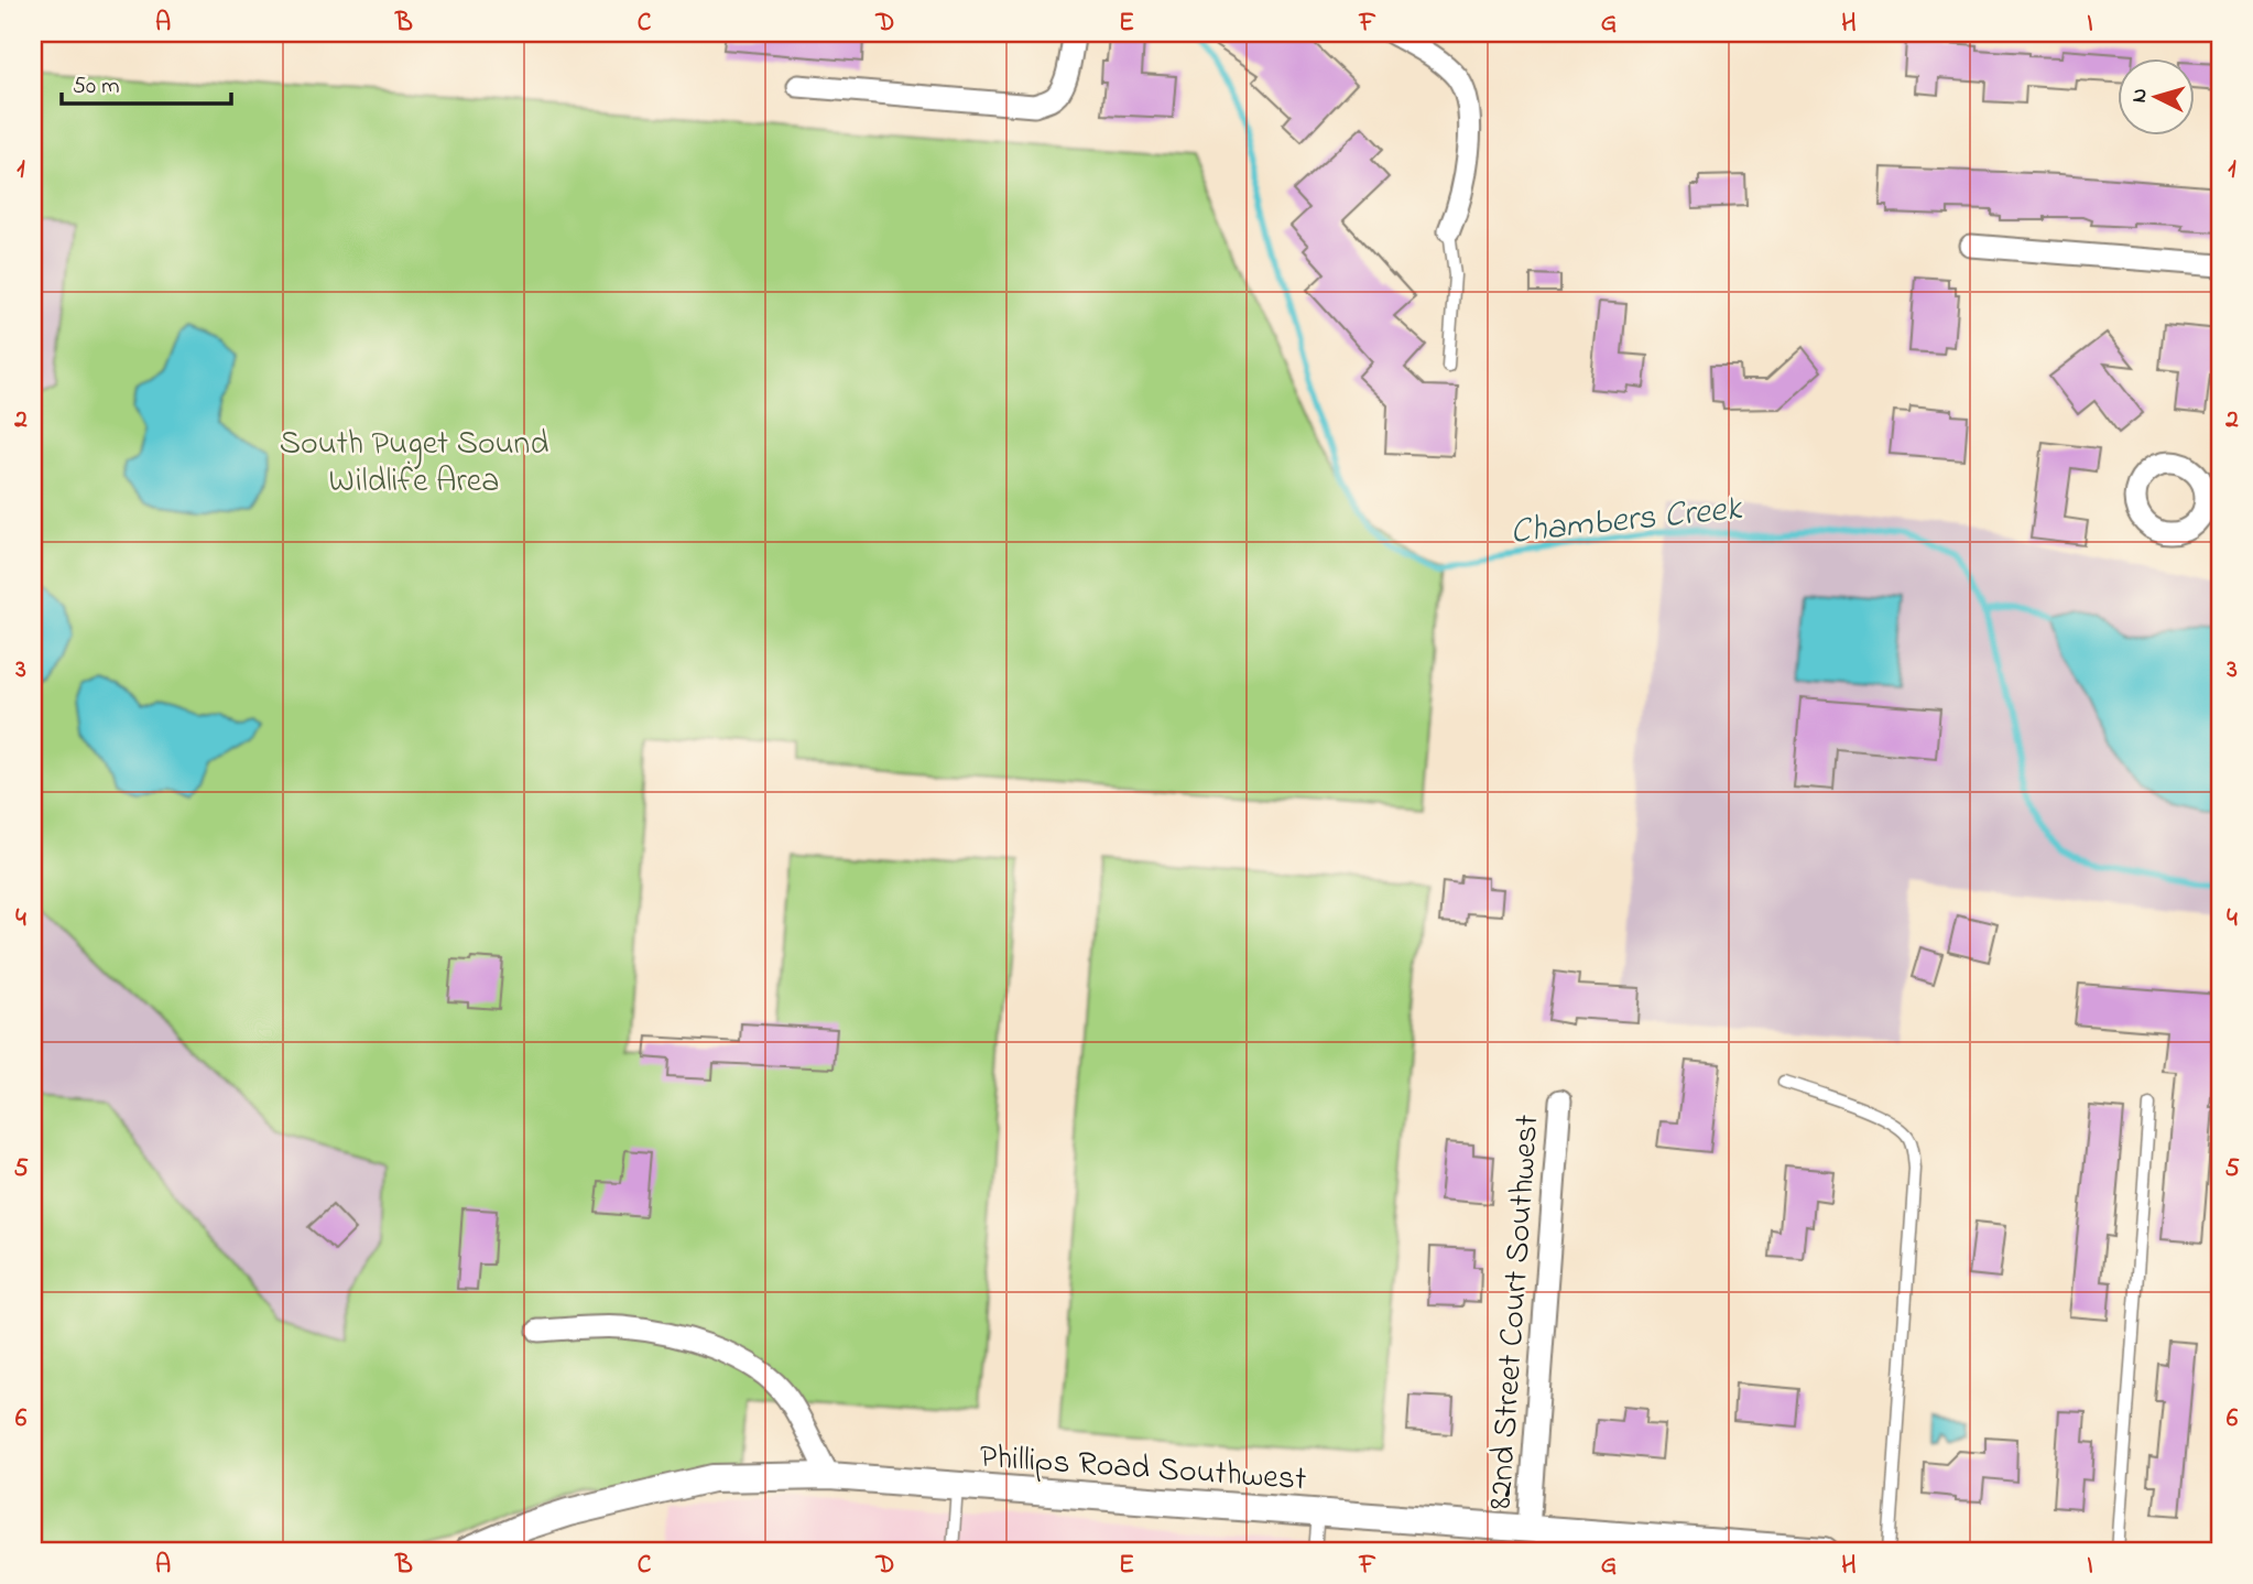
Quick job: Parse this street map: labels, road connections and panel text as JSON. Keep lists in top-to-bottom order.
{
  "streets": {
    "street": ["82nd Street Court Southwest", "Phillips Road Southwest"]
  },
  "crossings": [
    ["82nd Street Court Southwest", "Phillips Road Southwest"]
  ],
  "water": ["Chambers Creek"],
  "parks": ["South Puget Sound Wildlife Area"],
  "scale_bar": "50 m",
  "north": "left",
  "grid": {
    "columns": [
      "A",
      "B",
      "C",
      "D",
      "E",
      "F",
      "G",
      "H",
      "I"
    ],
    "rows": [
      "1",
      "2",
      "3",
      "4",
      "5",
      "6"
    ]
  }
}
